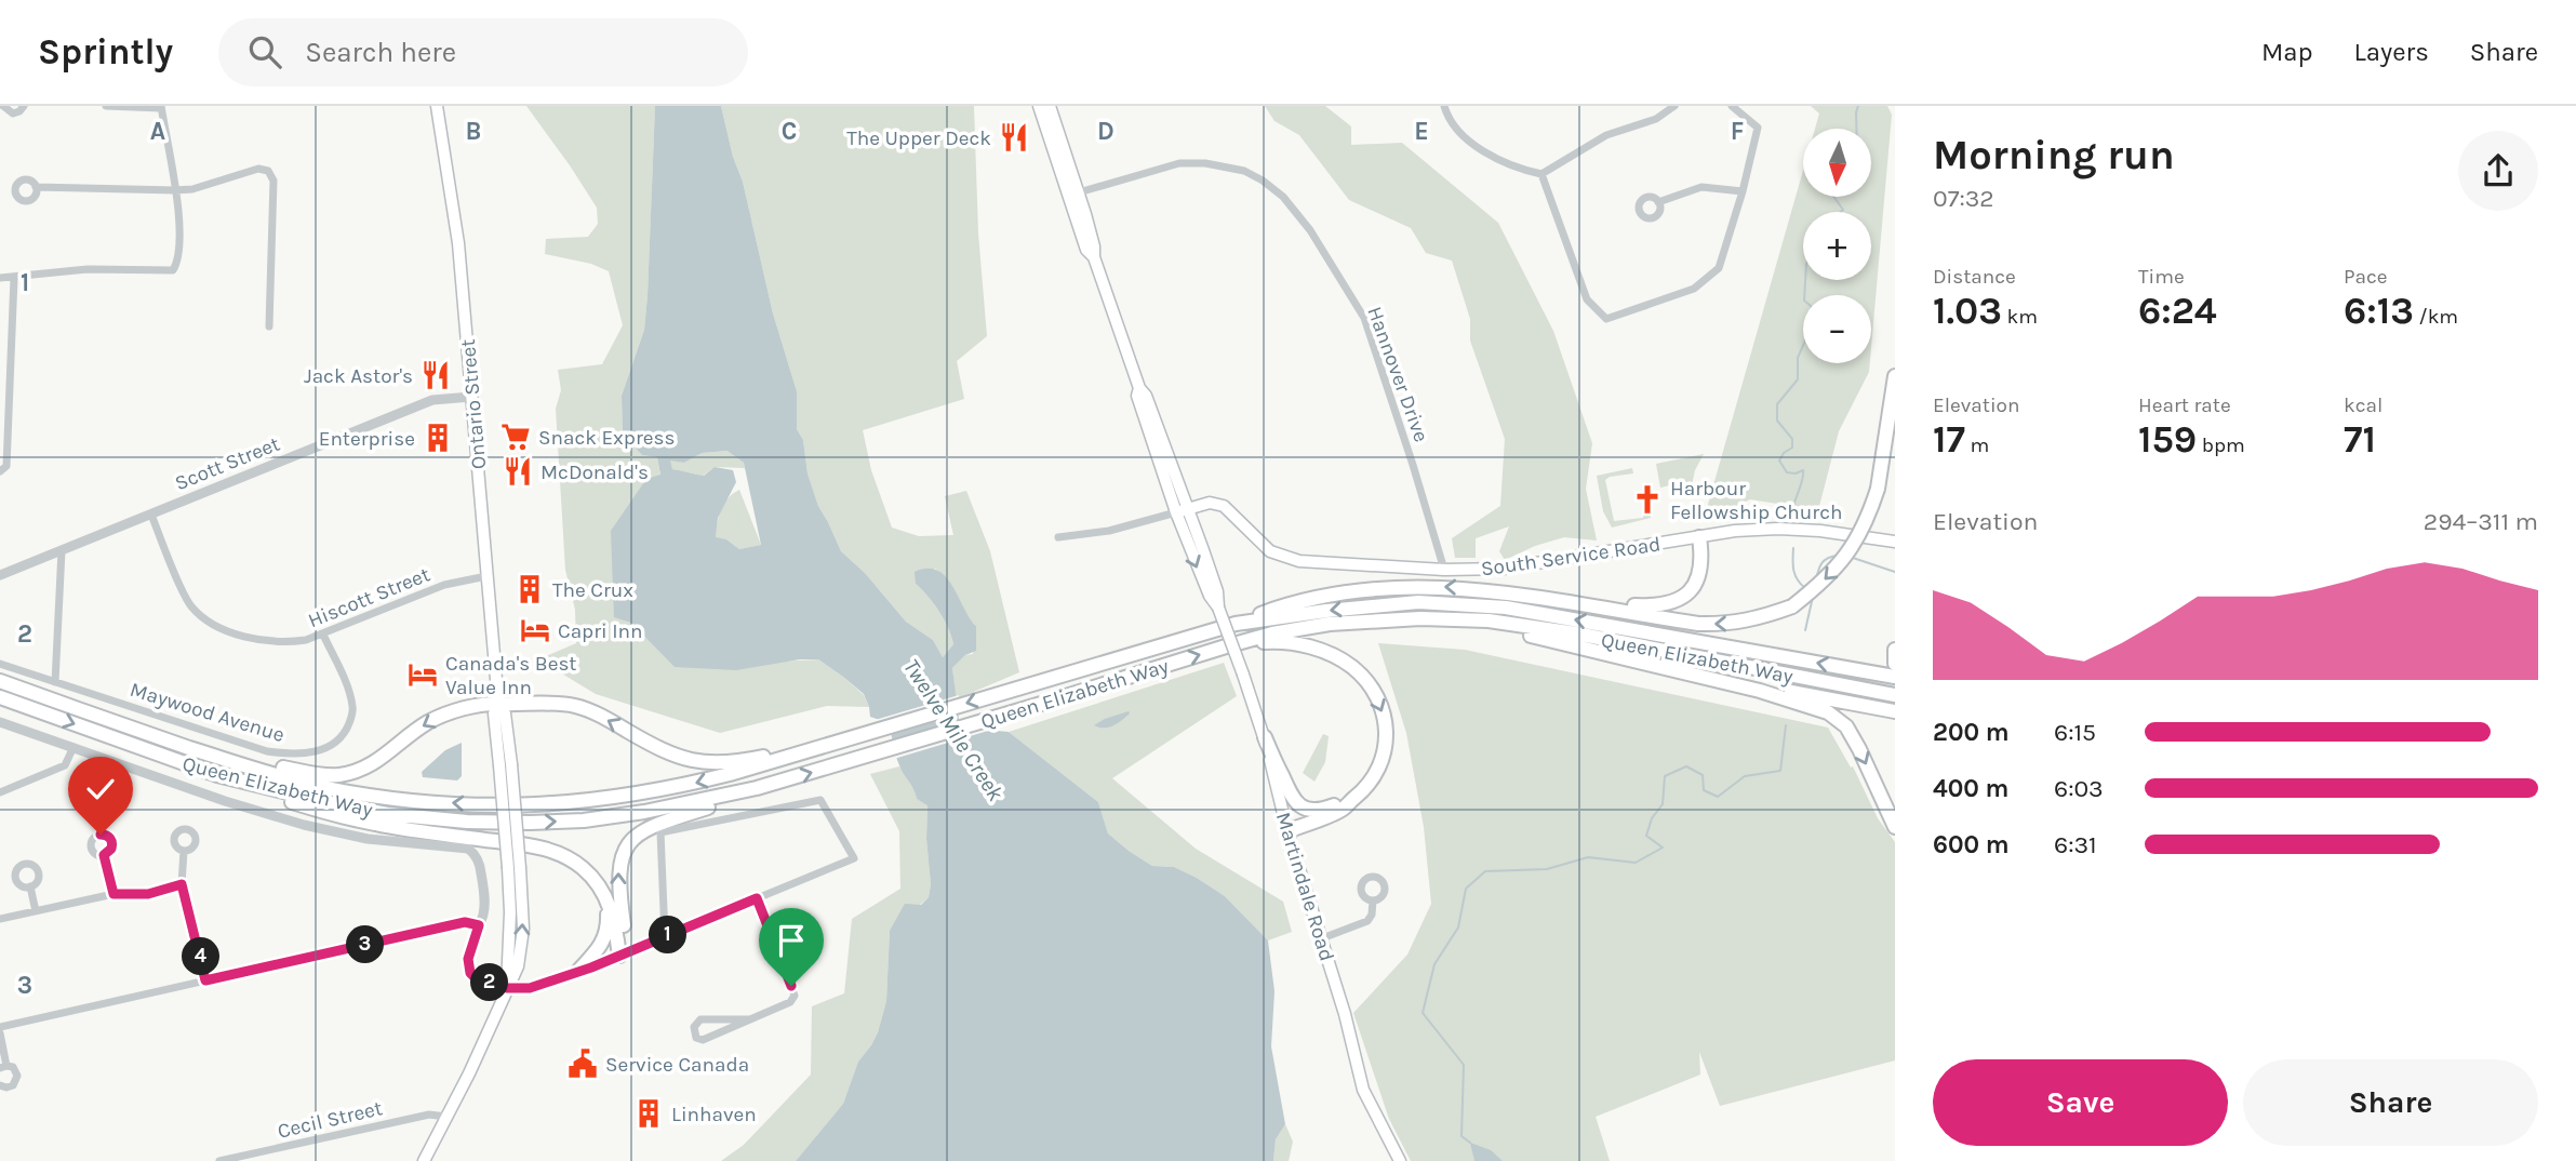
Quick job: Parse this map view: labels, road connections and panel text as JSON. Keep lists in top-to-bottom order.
{
  "streets": {
    "highway": ["Queen Elizabeth Way"],
    "main road": ["Ontario Street", "South Service Road", "Martindale Road"],
    "street": [
      "Hannover Drive",
      "Scott Street",
      "Hiscott Street",
      "Maywood Avenue",
      "Cecil Street"
    ]
  },
  "crossings": [
    ["Hannover Drive", "South Service Road"],
    ["Hannover Drive", "Martindale Road"],
    ["Ontario Street", "Scott Street"],
    ["Ontario Street", "Hiscott Street"],
    ["Ontario Street", "Cecil Street"],
    ["Scott Street", "Hiscott Street"],
    ["South Service Road", "Martindale Road"],
    ["Hiscott Street", "Maywood Avenue"]
  ],
  "water": ["Twelve Mile Creek"],
  "places": {
    "restaurant": ["The Upper Deck", "Jack Astor's", "McDonald's"],
    "supermarket": ["Snack Express"],
    "building": ["Enterprise", "The Crux", "Linhaven"],
    "church": ["Harbour Fellowship Church"],
    "hotel": ["Capri Inn", "Canada's Best Value Inn"],
    "public building": ["Service Canada"]
  },
  "north": "bottom",
  "page": {
    "header": "Sprintly",
    "search": "Search here",
    "nav": ["Map", "Layers", "Share"],
    "heading": ["Morning run", "07:32"],
    "map_buttons": ["+", "−"],
    "stats": [
      ["Distance", "1.03 km"],
      ["Time", "6:24"],
      ["Pace", "6:13 /km"],
      ["Elevation", "17 m"],
      ["Heart rate", "159 bpm"],
      ["kcal", "71"]
    ],
    "chart": ["Elevation", "294–311 m"],
    "list": [
      {
        "name": "200 m",
        "note": "6:15"
      },
      {
        "name": "400 m",
        "note": "6:03"
      },
      {
        "name": "600 m",
        "note": "6:31"
      }
    ],
    "pins": [
      "1",
      "3",
      "4",
      "2"
    ],
    "buttons": ["Save", "Share"]
  },
  "grid": {
    "columns": [
      "A",
      "B",
      "C",
      "D",
      "E",
      "F"
    ],
    "rows": ["1", "2", "3"]
  }
}
